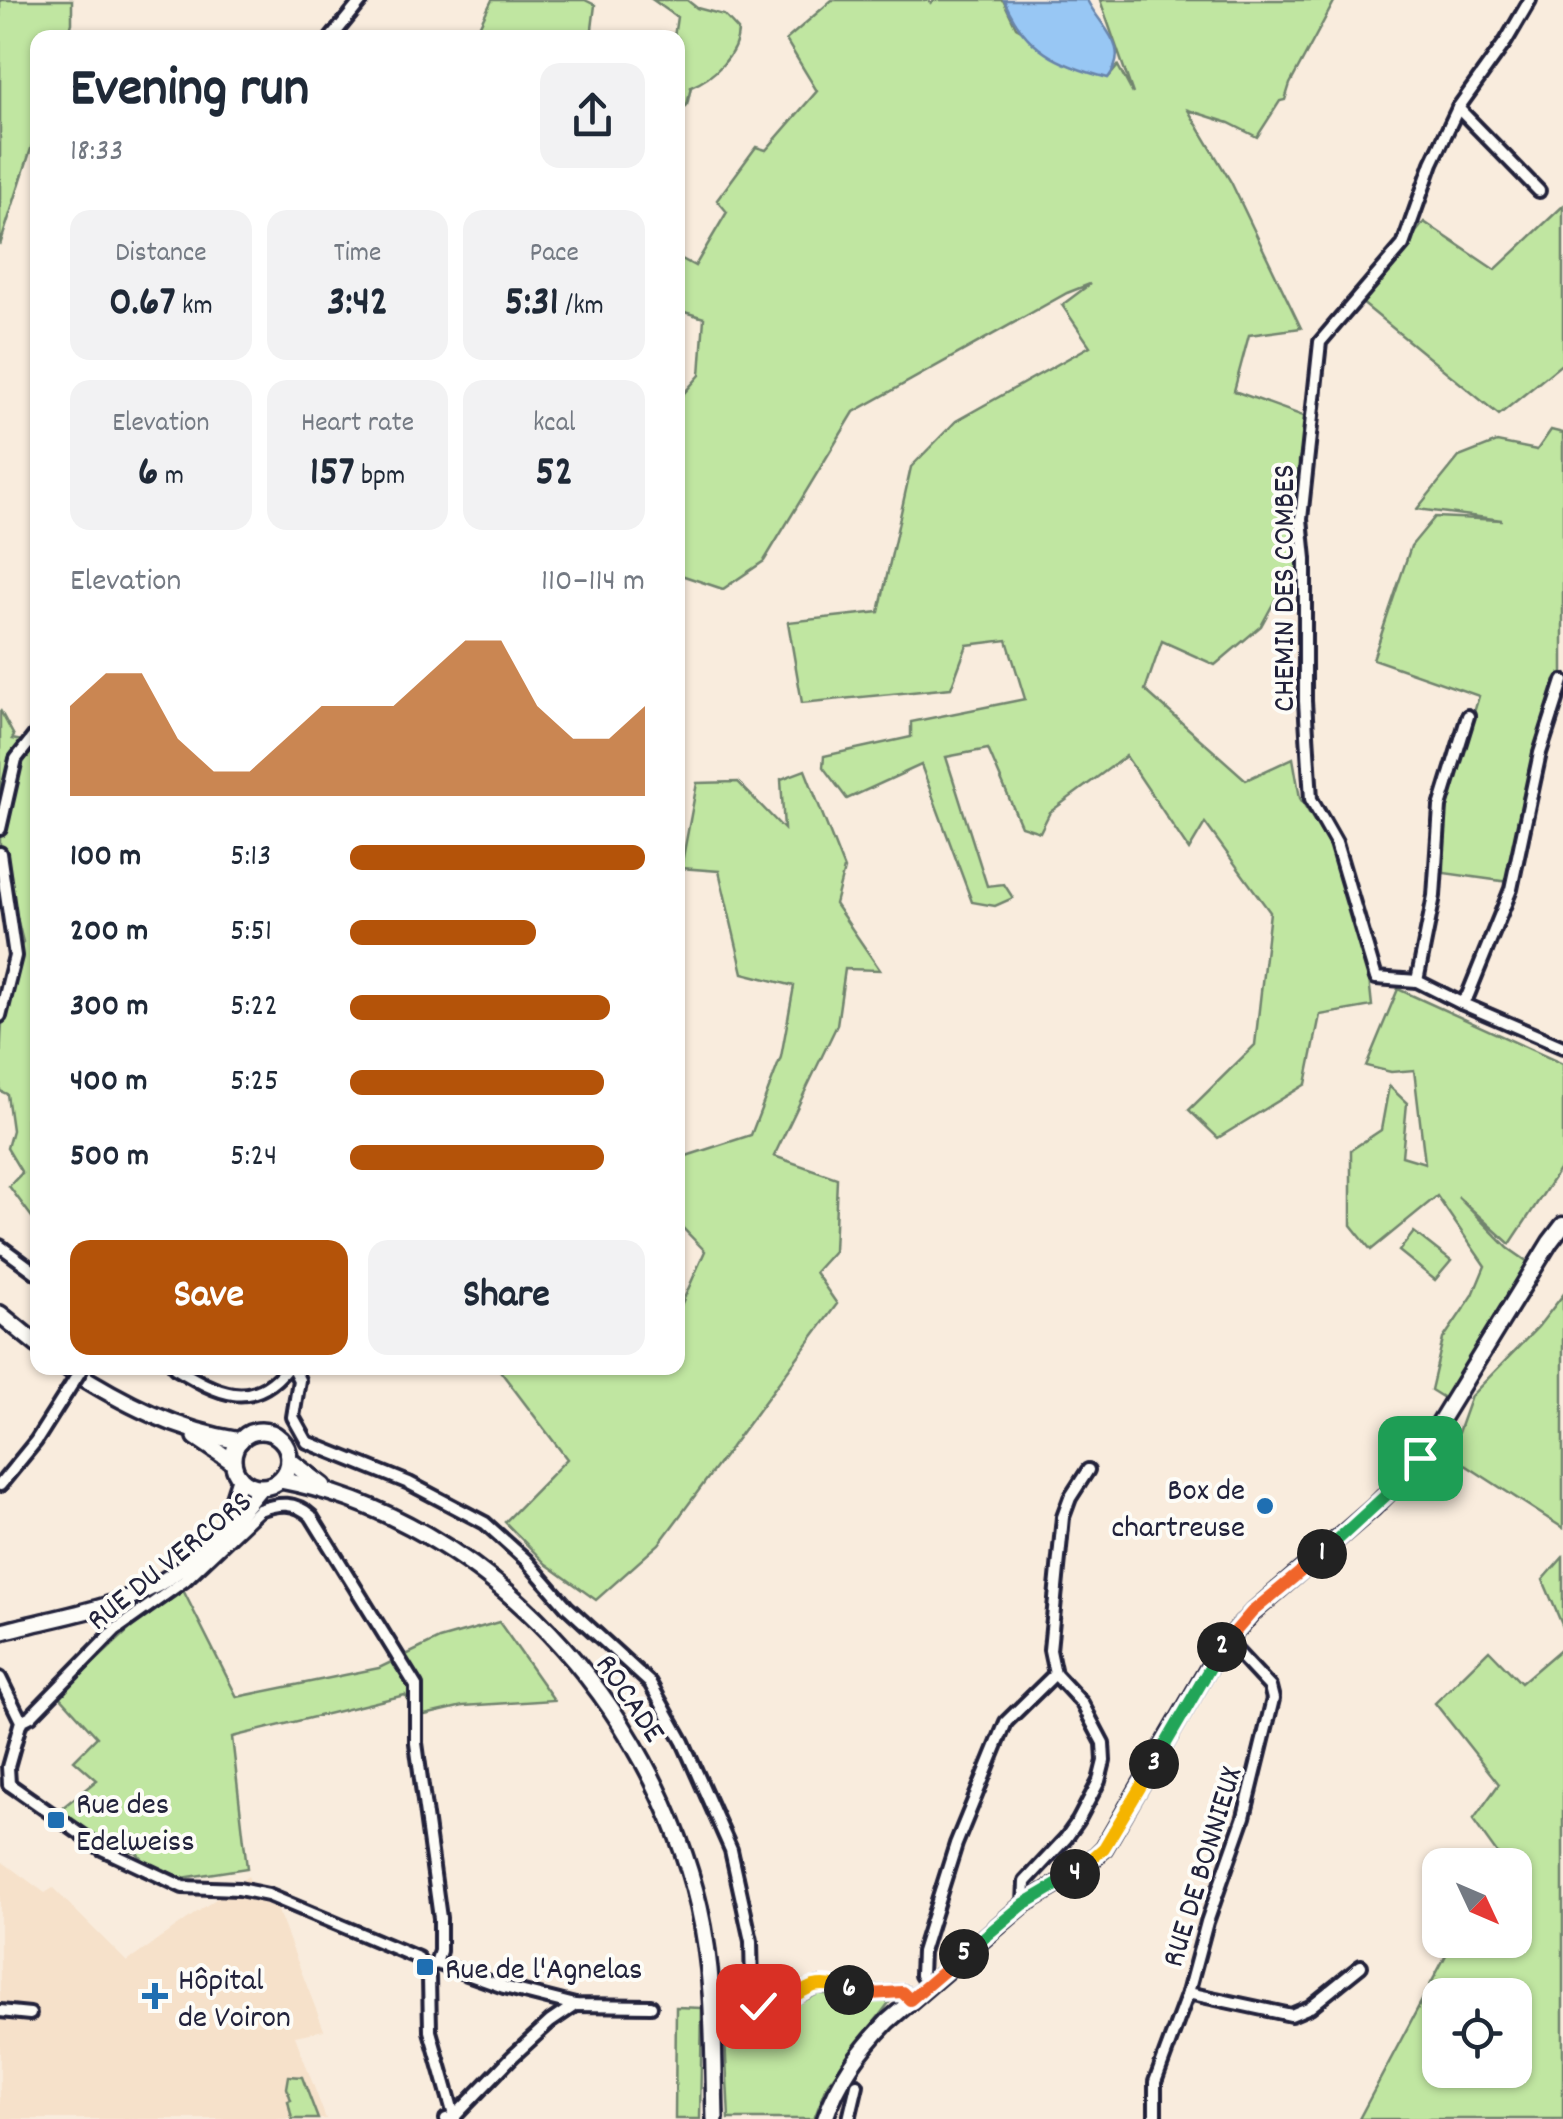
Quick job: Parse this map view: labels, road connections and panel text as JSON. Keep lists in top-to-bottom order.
{
  "streets": {
    "main road": ["ROCADE"],
    "street": ["CHEMIN DES COMBES", "RUE DU VERCORS", "RUE DE BONNIEUX"]
  },
  "places": {
    "other": ["Box de chartreuse"],
    "transit": ["Rue des Edelweiss", "Rue de l'Agnelas"],
    "health": ["Hôpital de Voiron"]
  },
  "north": "bottom right",
  "page": {
    "heading": ["Evening run", "18:33"],
    "stats": [
      ["Distance", "0.67 km"],
      ["Time", "3:42"],
      ["Pace", "5:31 /km"],
      ["Elevation", "6 m"],
      ["Heart rate", "157 bpm"],
      ["kcal", "52"]
    ],
    "chart": ["Elevation", "110–114 m"],
    "list": [
      {
        "name": "100 m",
        "note": "5:13"
      },
      {
        "name": "200 m",
        "note": "5:51"
      },
      {
        "name": "300 m",
        "note": "5:22"
      },
      {
        "name": "400 m",
        "note": "5:25"
      },
      {
        "name": "500 m",
        "note": "5:24"
      }
    ],
    "buttons": ["Save", "Share"],
    "pins": [
      "1",
      "2",
      "3",
      "4",
      "5",
      "6"
    ]
  }
}
